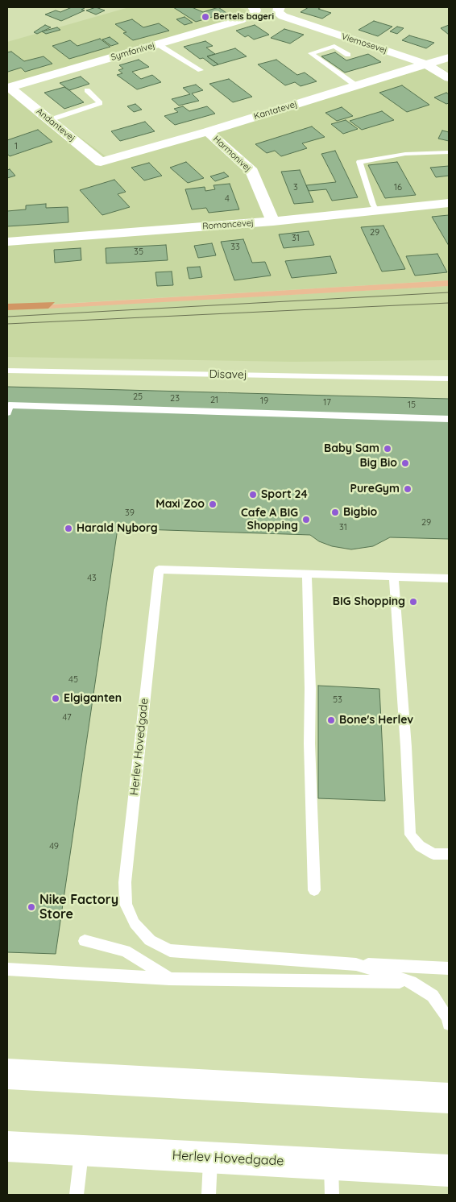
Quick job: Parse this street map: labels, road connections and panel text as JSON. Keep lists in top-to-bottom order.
{
  "streets": {
    "main road": ["Herlev Hovedgade"],
    "street": [
      "Viemosevej",
      "Symfonivej",
      "Kantatevej",
      "Andantevej",
      "Harmonivej",
      "Romancevej"
    ],
    "lane": ["Disavej"]
  },
  "crossings": [
    ["Viemosevej", "Kantatevej"],
    ["Symfonivej", "Andantevej"],
    ["Kantatevej", "Andantevej"],
    ["Kantatevej", "Harmonivej"],
    ["Harmonivej", "Romancevej"]
  ],
  "places": [
    "Bertels bageri",
    "Baby Sam",
    "Big Bio",
    "PureGym",
    "Sport 24",
    "Maxi Zoo",
    "Bigbio",
    "Cafe A BIG Shopping",
    "Harald Nyborg",
    "BIG Shopping",
    "Elgiganten",
    "Bone's Herlev",
    "Nike Factory Store"
  ],
  "house_numbers": [
    "1",
    "3",
    "16",
    "4",
    "29",
    "31",
    "33",
    "35",
    "25",
    "23",
    "21",
    "19",
    "17",
    "15",
    "39",
    "29",
    "31",
    "43",
    "45",
    "53",
    "47",
    "49"
  ]
}
